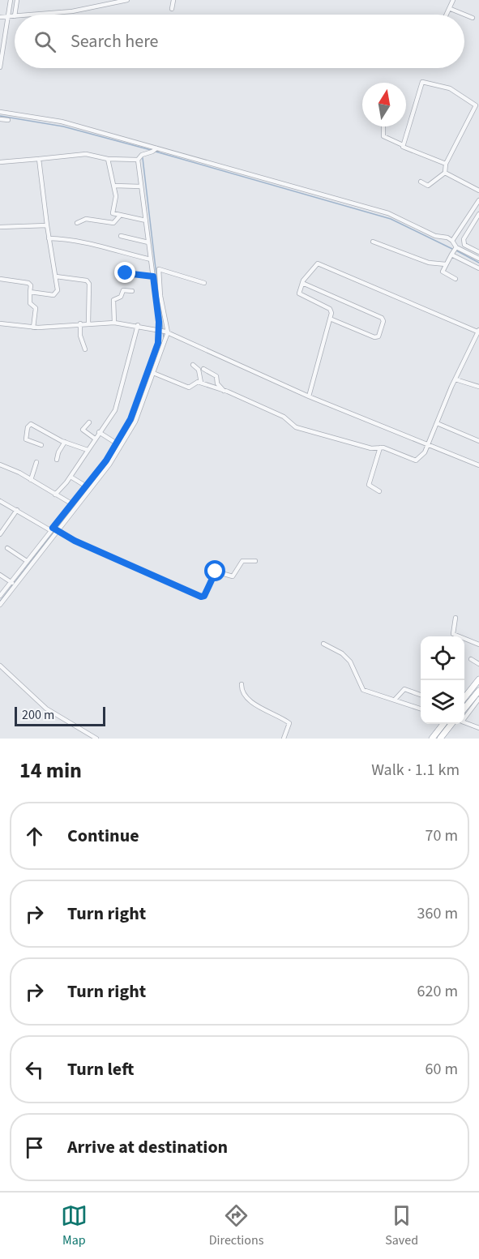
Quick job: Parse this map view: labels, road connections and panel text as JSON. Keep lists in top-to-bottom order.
{
  "scale_bar": "200 m",
  "north": "top",
  "page": {
    "search": "Search here",
    "scale": "200 m",
    "heading": ["14 min", "Walk · 1.1 km"],
    "list": [
      ["Continue", "70 m"],
      ["Turn right", "360 m"],
      ["Turn right", "620 m"],
      ["Turn left", "60 m"],
      "Arrive at destination"
    ],
    "nav": ["Map", "Directions", "Saved"]
  }
}
